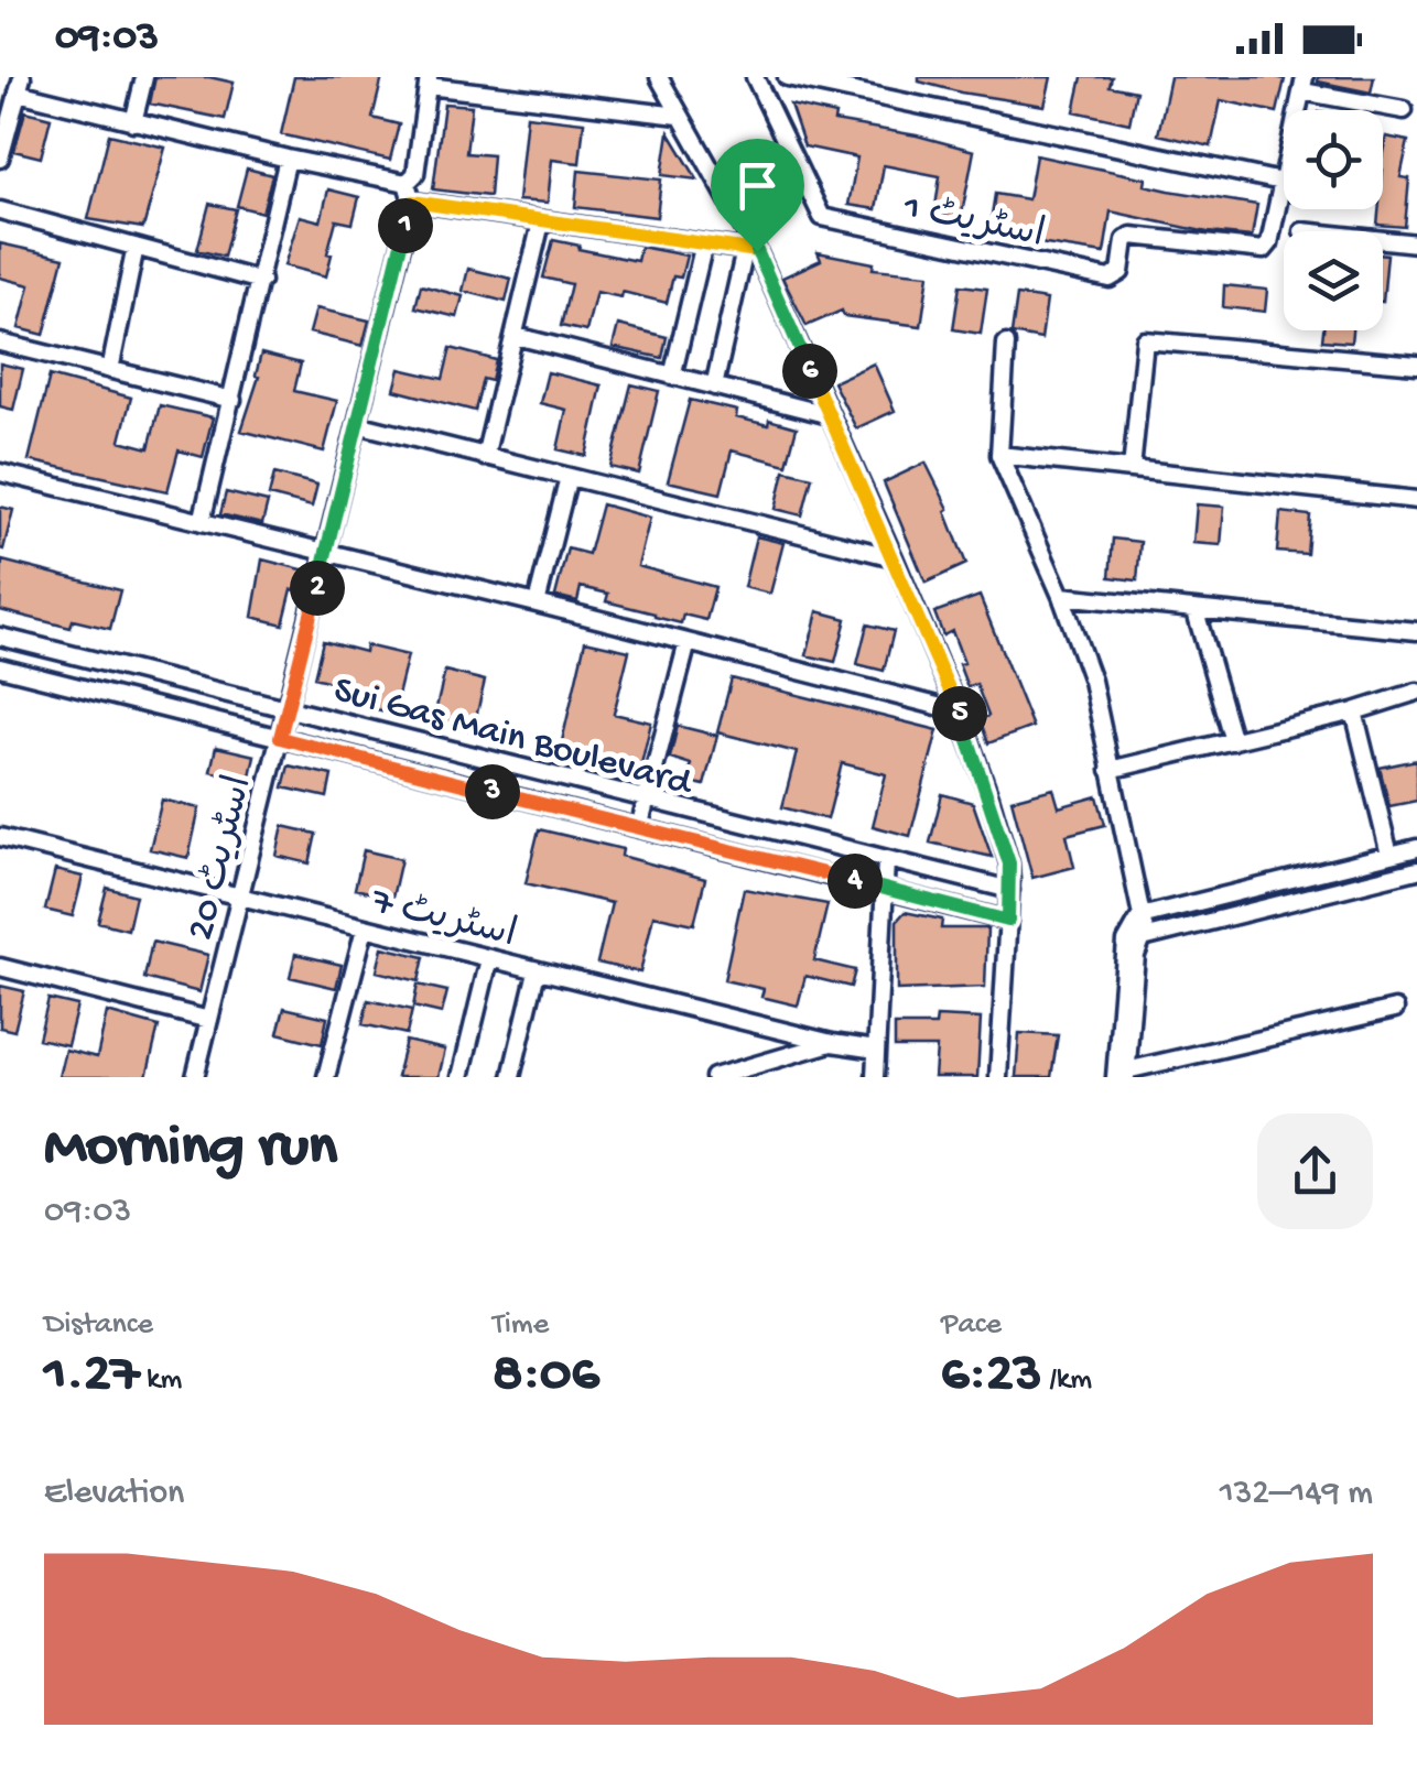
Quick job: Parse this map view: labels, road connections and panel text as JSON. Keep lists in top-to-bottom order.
{
  "streets": {
    "street": [
      "اسٹریٹ 1",
      "Sui Gas Main Boulevard",
      "اسٹریٹ 20",
      "اسٹریٹ 7"
    ]
  },
  "crossings": [
    ["Sui Gas Main Boulevard", "اسٹریٹ 20"],
    ["اسٹریٹ 20", "اسٹریٹ 7"]
  ],
  "page": {
    "status": "09:03",
    "pins": [
      "1",
      "6",
      "2",
      "5",
      "3",
      "4"
    ],
    "heading": ["Morning run", "09:03"],
    "stats": [
      ["Distance", "1.27 km"],
      ["Time", "8:06"],
      ["Pace", "6:23 /km"]
    ],
    "chart": ["Elevation", "132–149 m"]
  }
}
